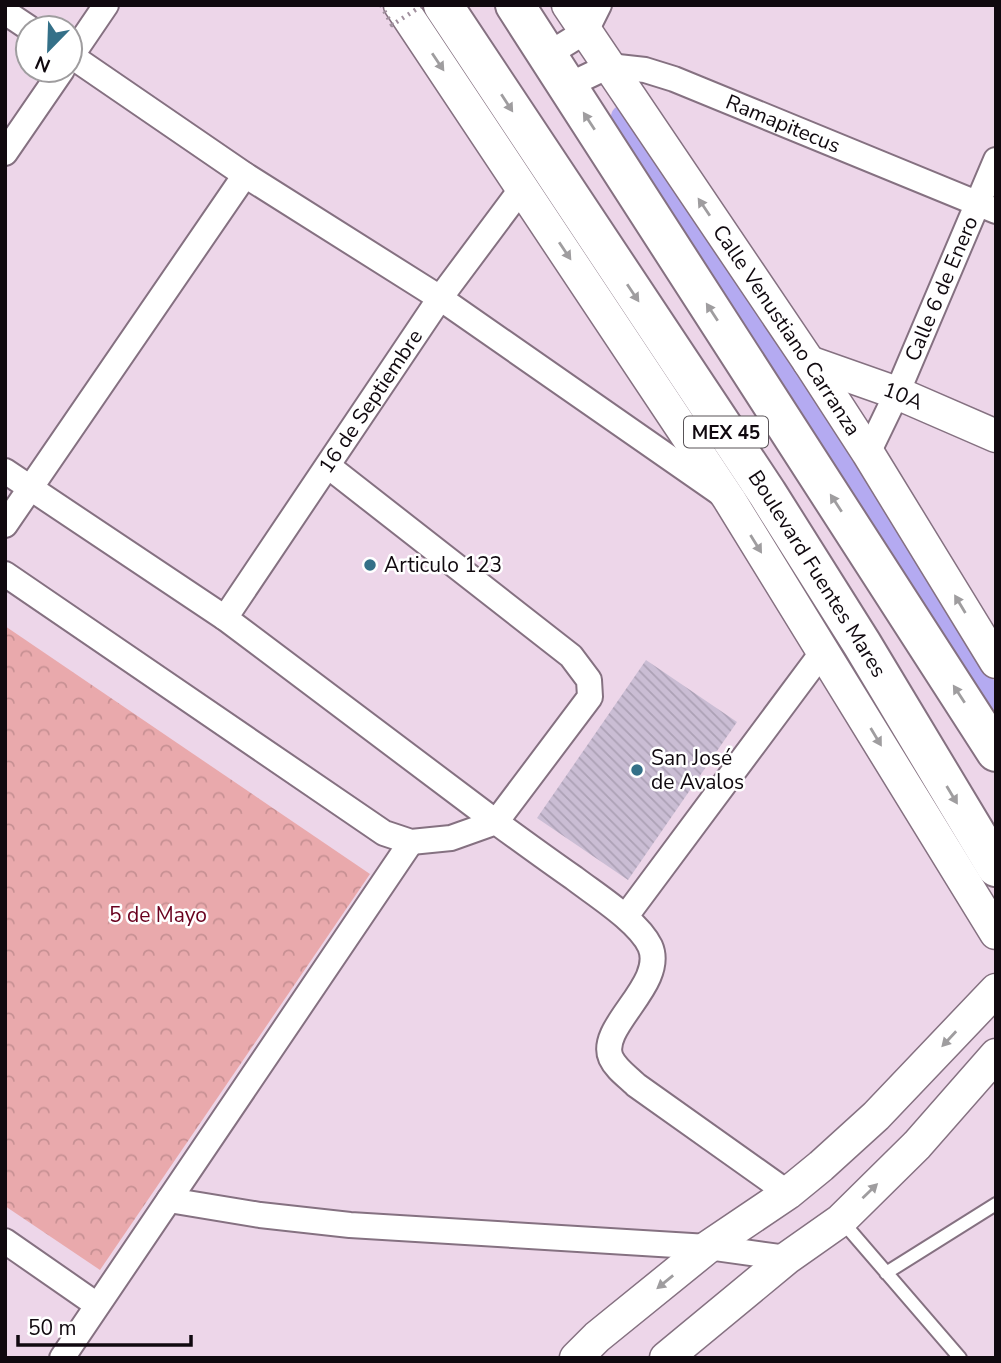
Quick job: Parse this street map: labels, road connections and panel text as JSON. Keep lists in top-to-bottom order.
{
  "streets": {
    "main road": ["MEX 45", "Boulevard Fuentes Mares"],
    "street": [
      "Ramapitecus",
      "Calle 6 de Enero",
      "Calle Venustiano Carranza",
      "10A",
      "16 de Septiembre"
    ]
  },
  "crossings": [
    ["Ramapitecus", "Calle 6 de Enero"],
    ["Ramapitecus", "Calle Venustiano Carranza"],
    ["Calle 6 de Enero", "Calle Venustiano Carranza"],
    ["Calle 6 de Enero", "10A"],
    ["Calle Venustiano Carranza", "10A"]
  ],
  "parks": ["5 de Mayo"],
  "places": ["Articulo 123", "San José de Avalos"],
  "scale_bar": "50 m",
  "north": "bottom left"
}
